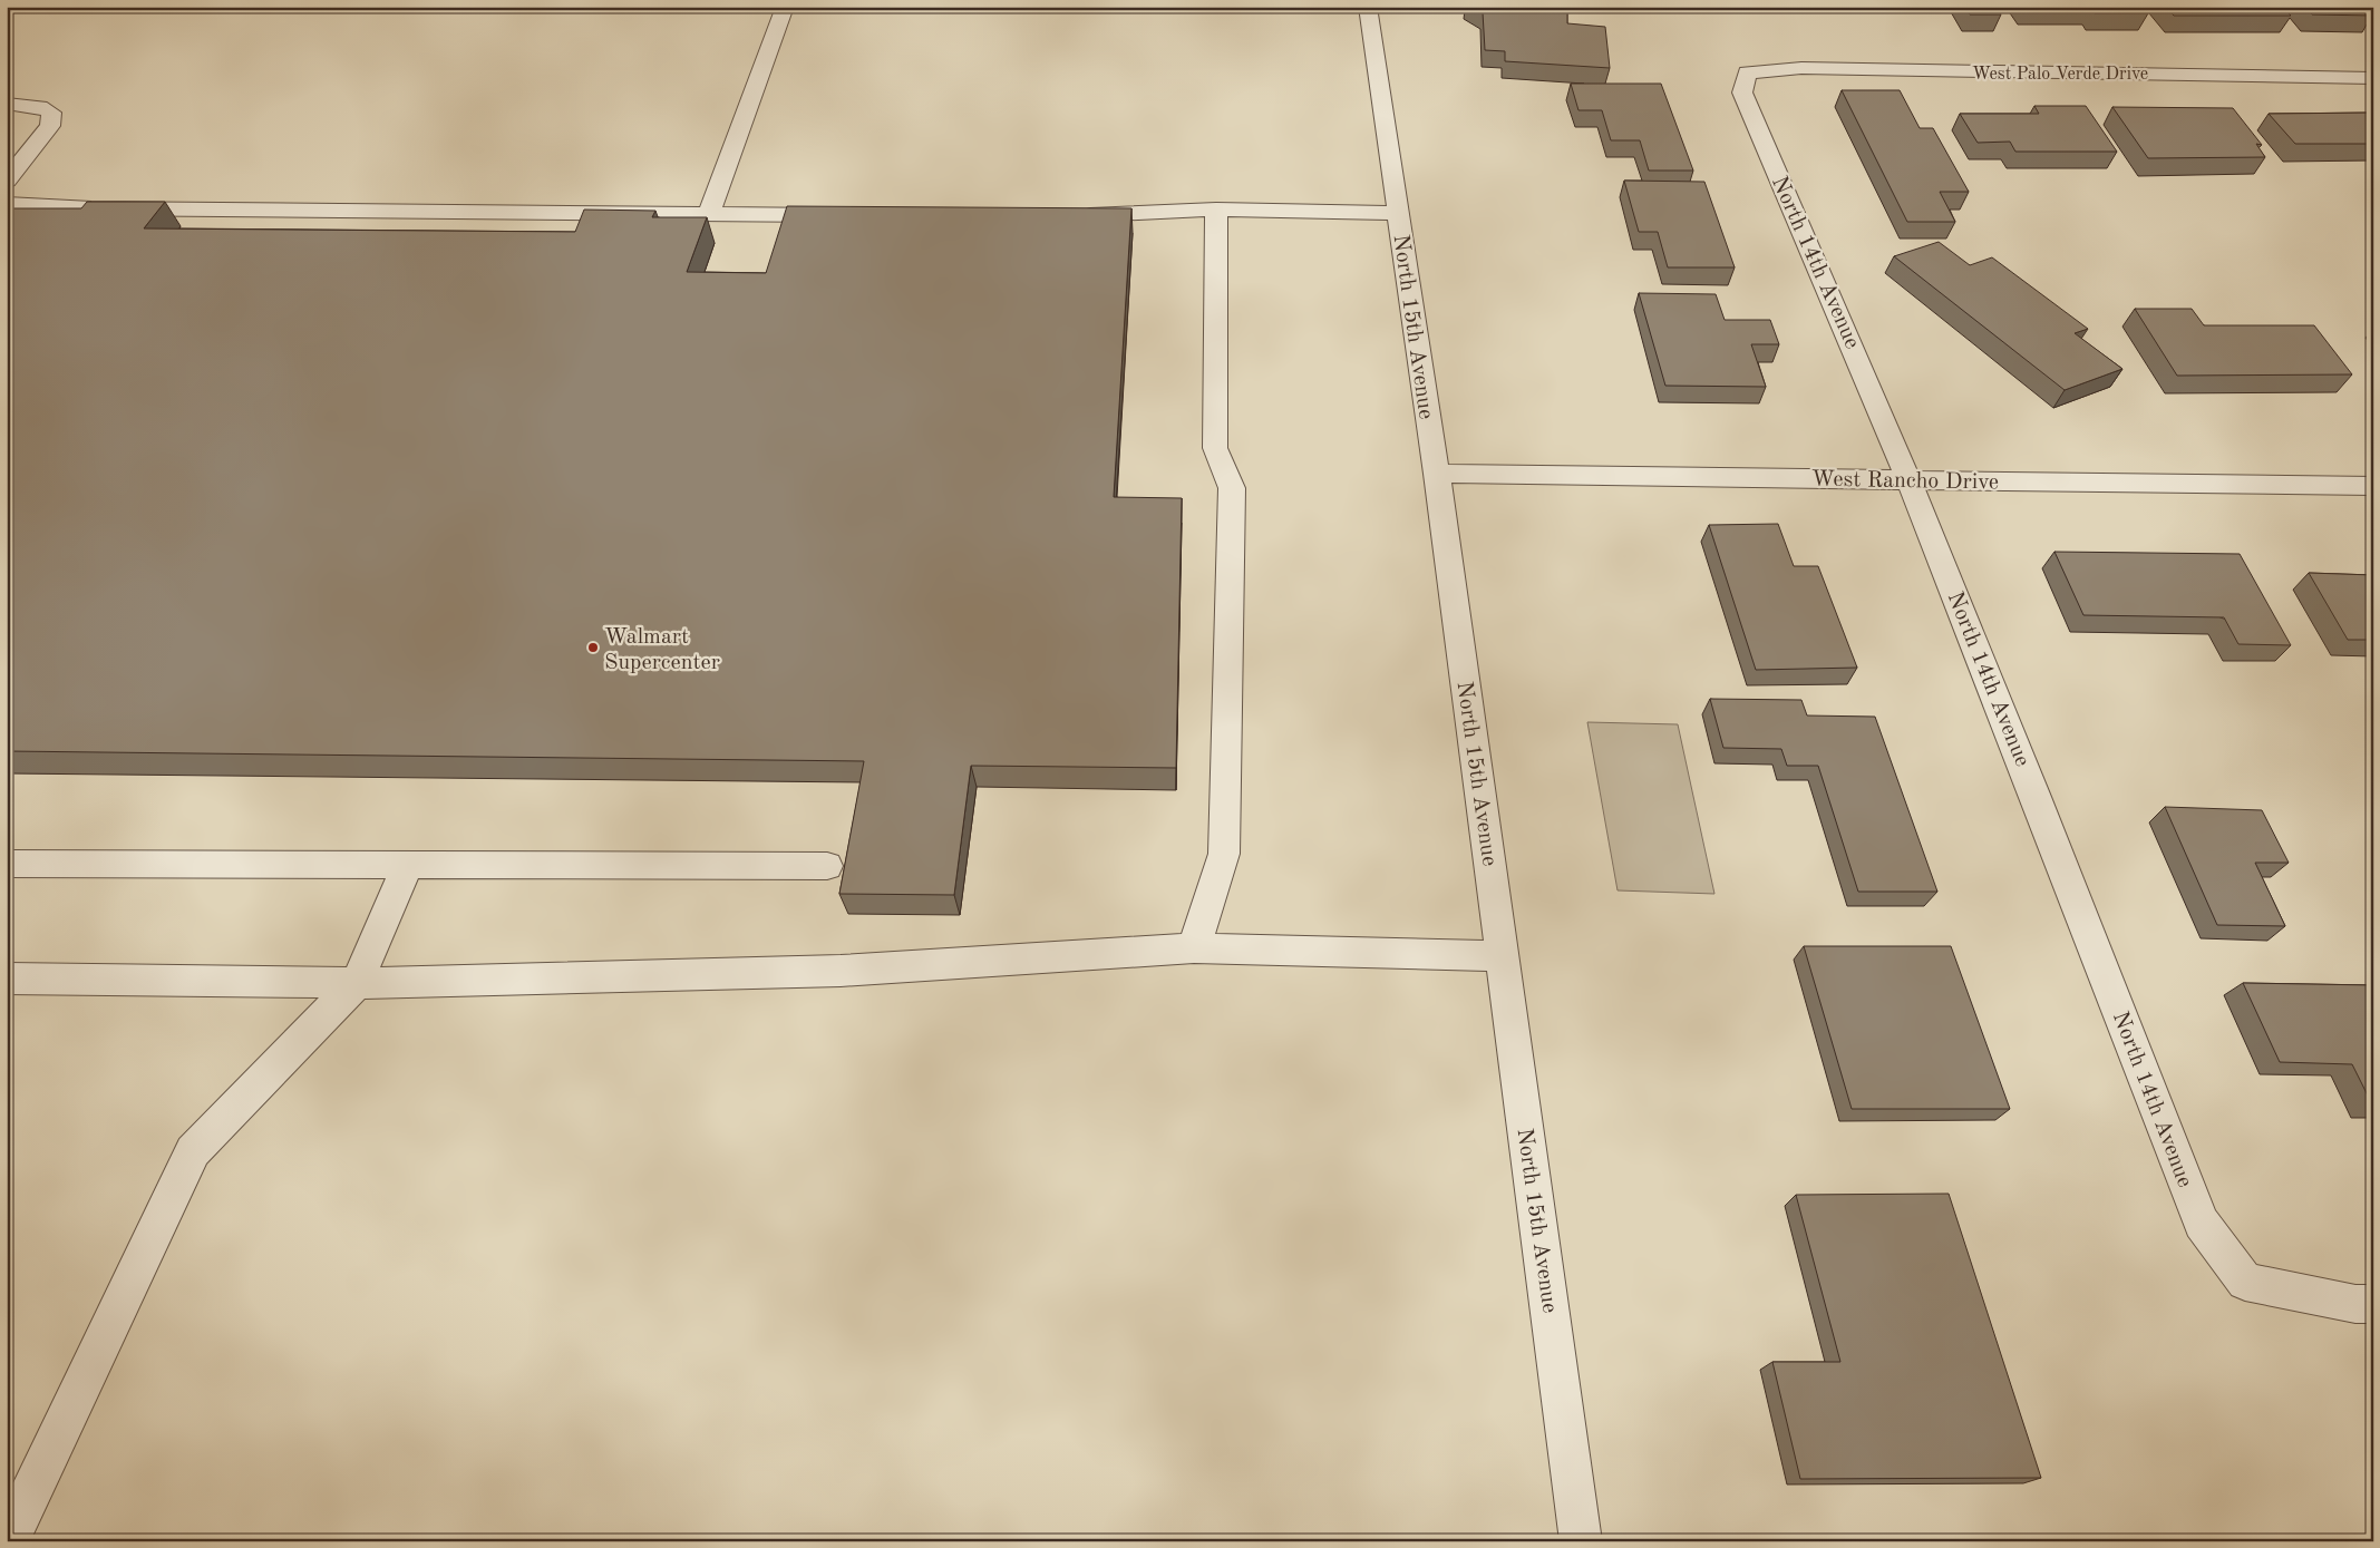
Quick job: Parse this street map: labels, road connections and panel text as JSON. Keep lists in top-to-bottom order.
{
  "streets": {
    "street": [
      "West Palo Verde Drive",
      "North 14th Avenue",
      "North 15th Avenue",
      "West Rancho Drive"
    ]
  },
  "crossings": [
    ["West Palo Verde Drive", "North 14th Avenue"],
    ["North 14th Avenue", "West Rancho Drive"],
    ["North 15th Avenue", "West Rancho Drive"]
  ],
  "places": ["Walmart Supercenter"]
}
